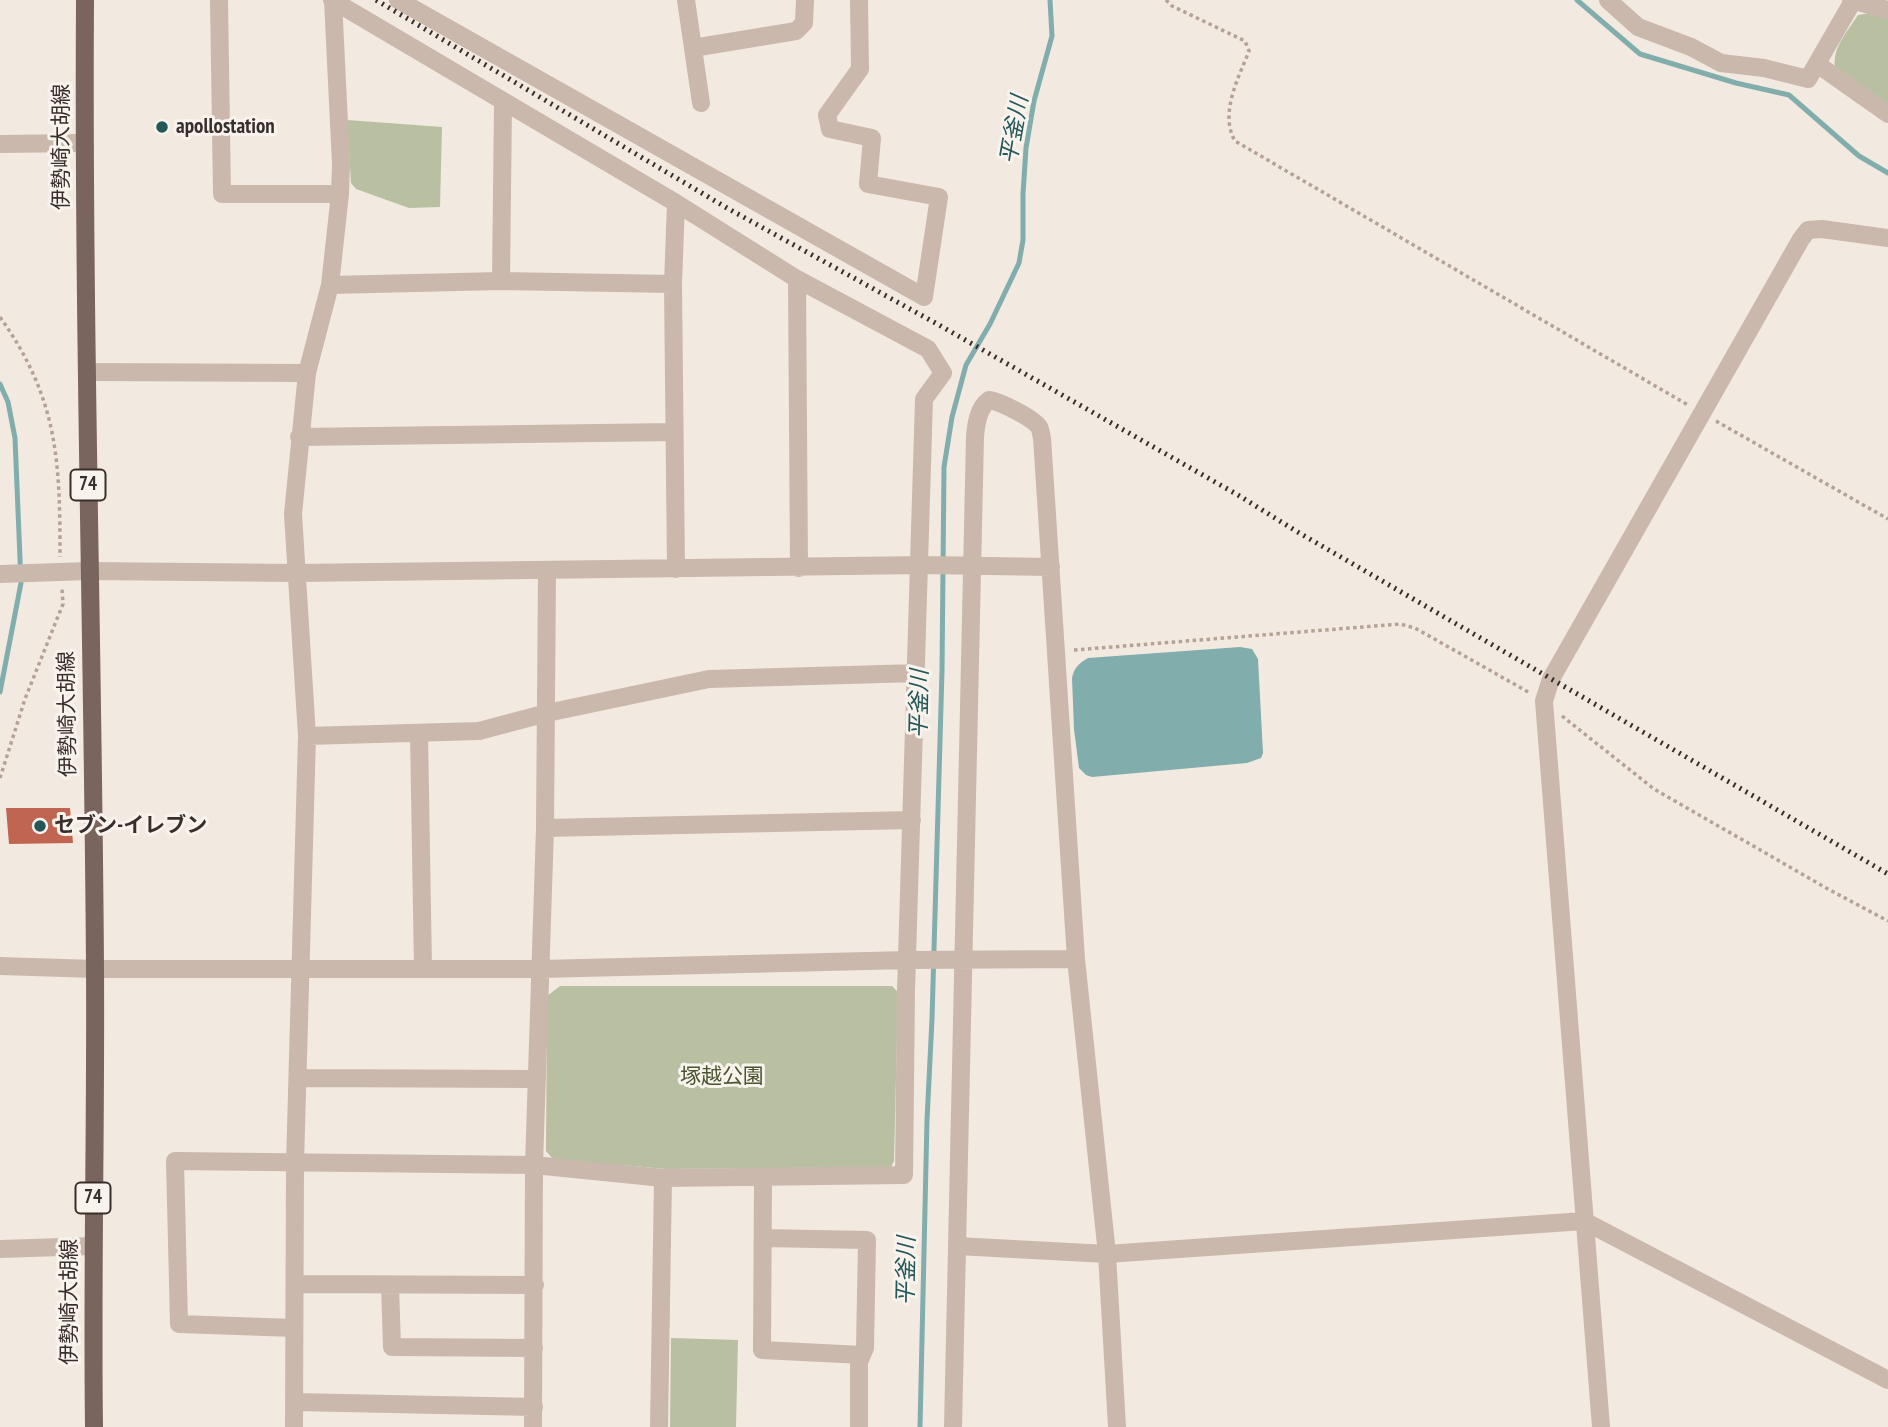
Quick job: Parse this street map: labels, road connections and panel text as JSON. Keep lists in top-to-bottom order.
{
  "streets": {
    "main road": ["伊勢崎大胡線", "74"]
  },
  "water": ["平釜川"],
  "parks": ["塚越公園"],
  "places": ["apollostation", "セブン-イレブン"]
}
